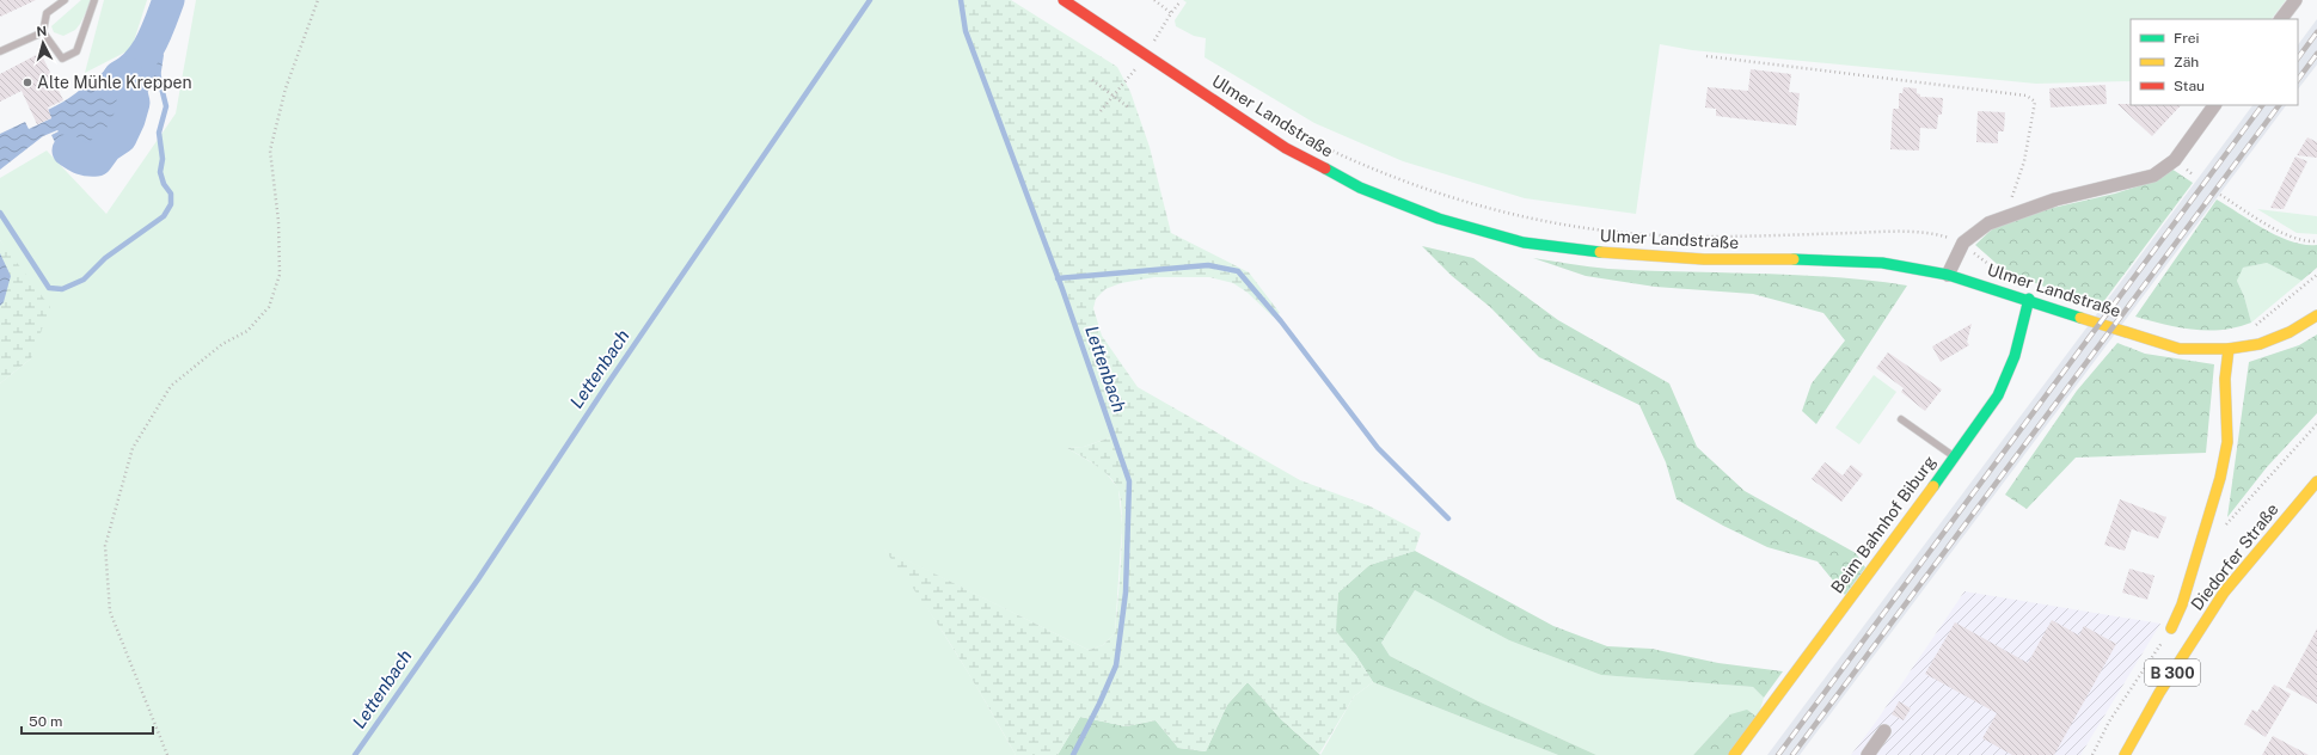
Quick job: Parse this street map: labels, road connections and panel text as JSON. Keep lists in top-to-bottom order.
{
  "streets": {
    "main road": [
      "Ulmer Landstraße",
      "Beim Bahnhof Biburg",
      "Diedorfer Straße",
      "B 300"
    ]
  },
  "crossings": [
    ["Ulmer Landstraße", "Beim Bahnhof Biburg"],
    ["Ulmer Landstraße", "Diedorfer Straße"]
  ],
  "water": ["Lettenbach"],
  "places": ["Alte Mühle Kreppen"],
  "legend": ["Frei", "Zäh", "Stau"],
  "scale_bar": "50 m",
  "north": "top"
}
